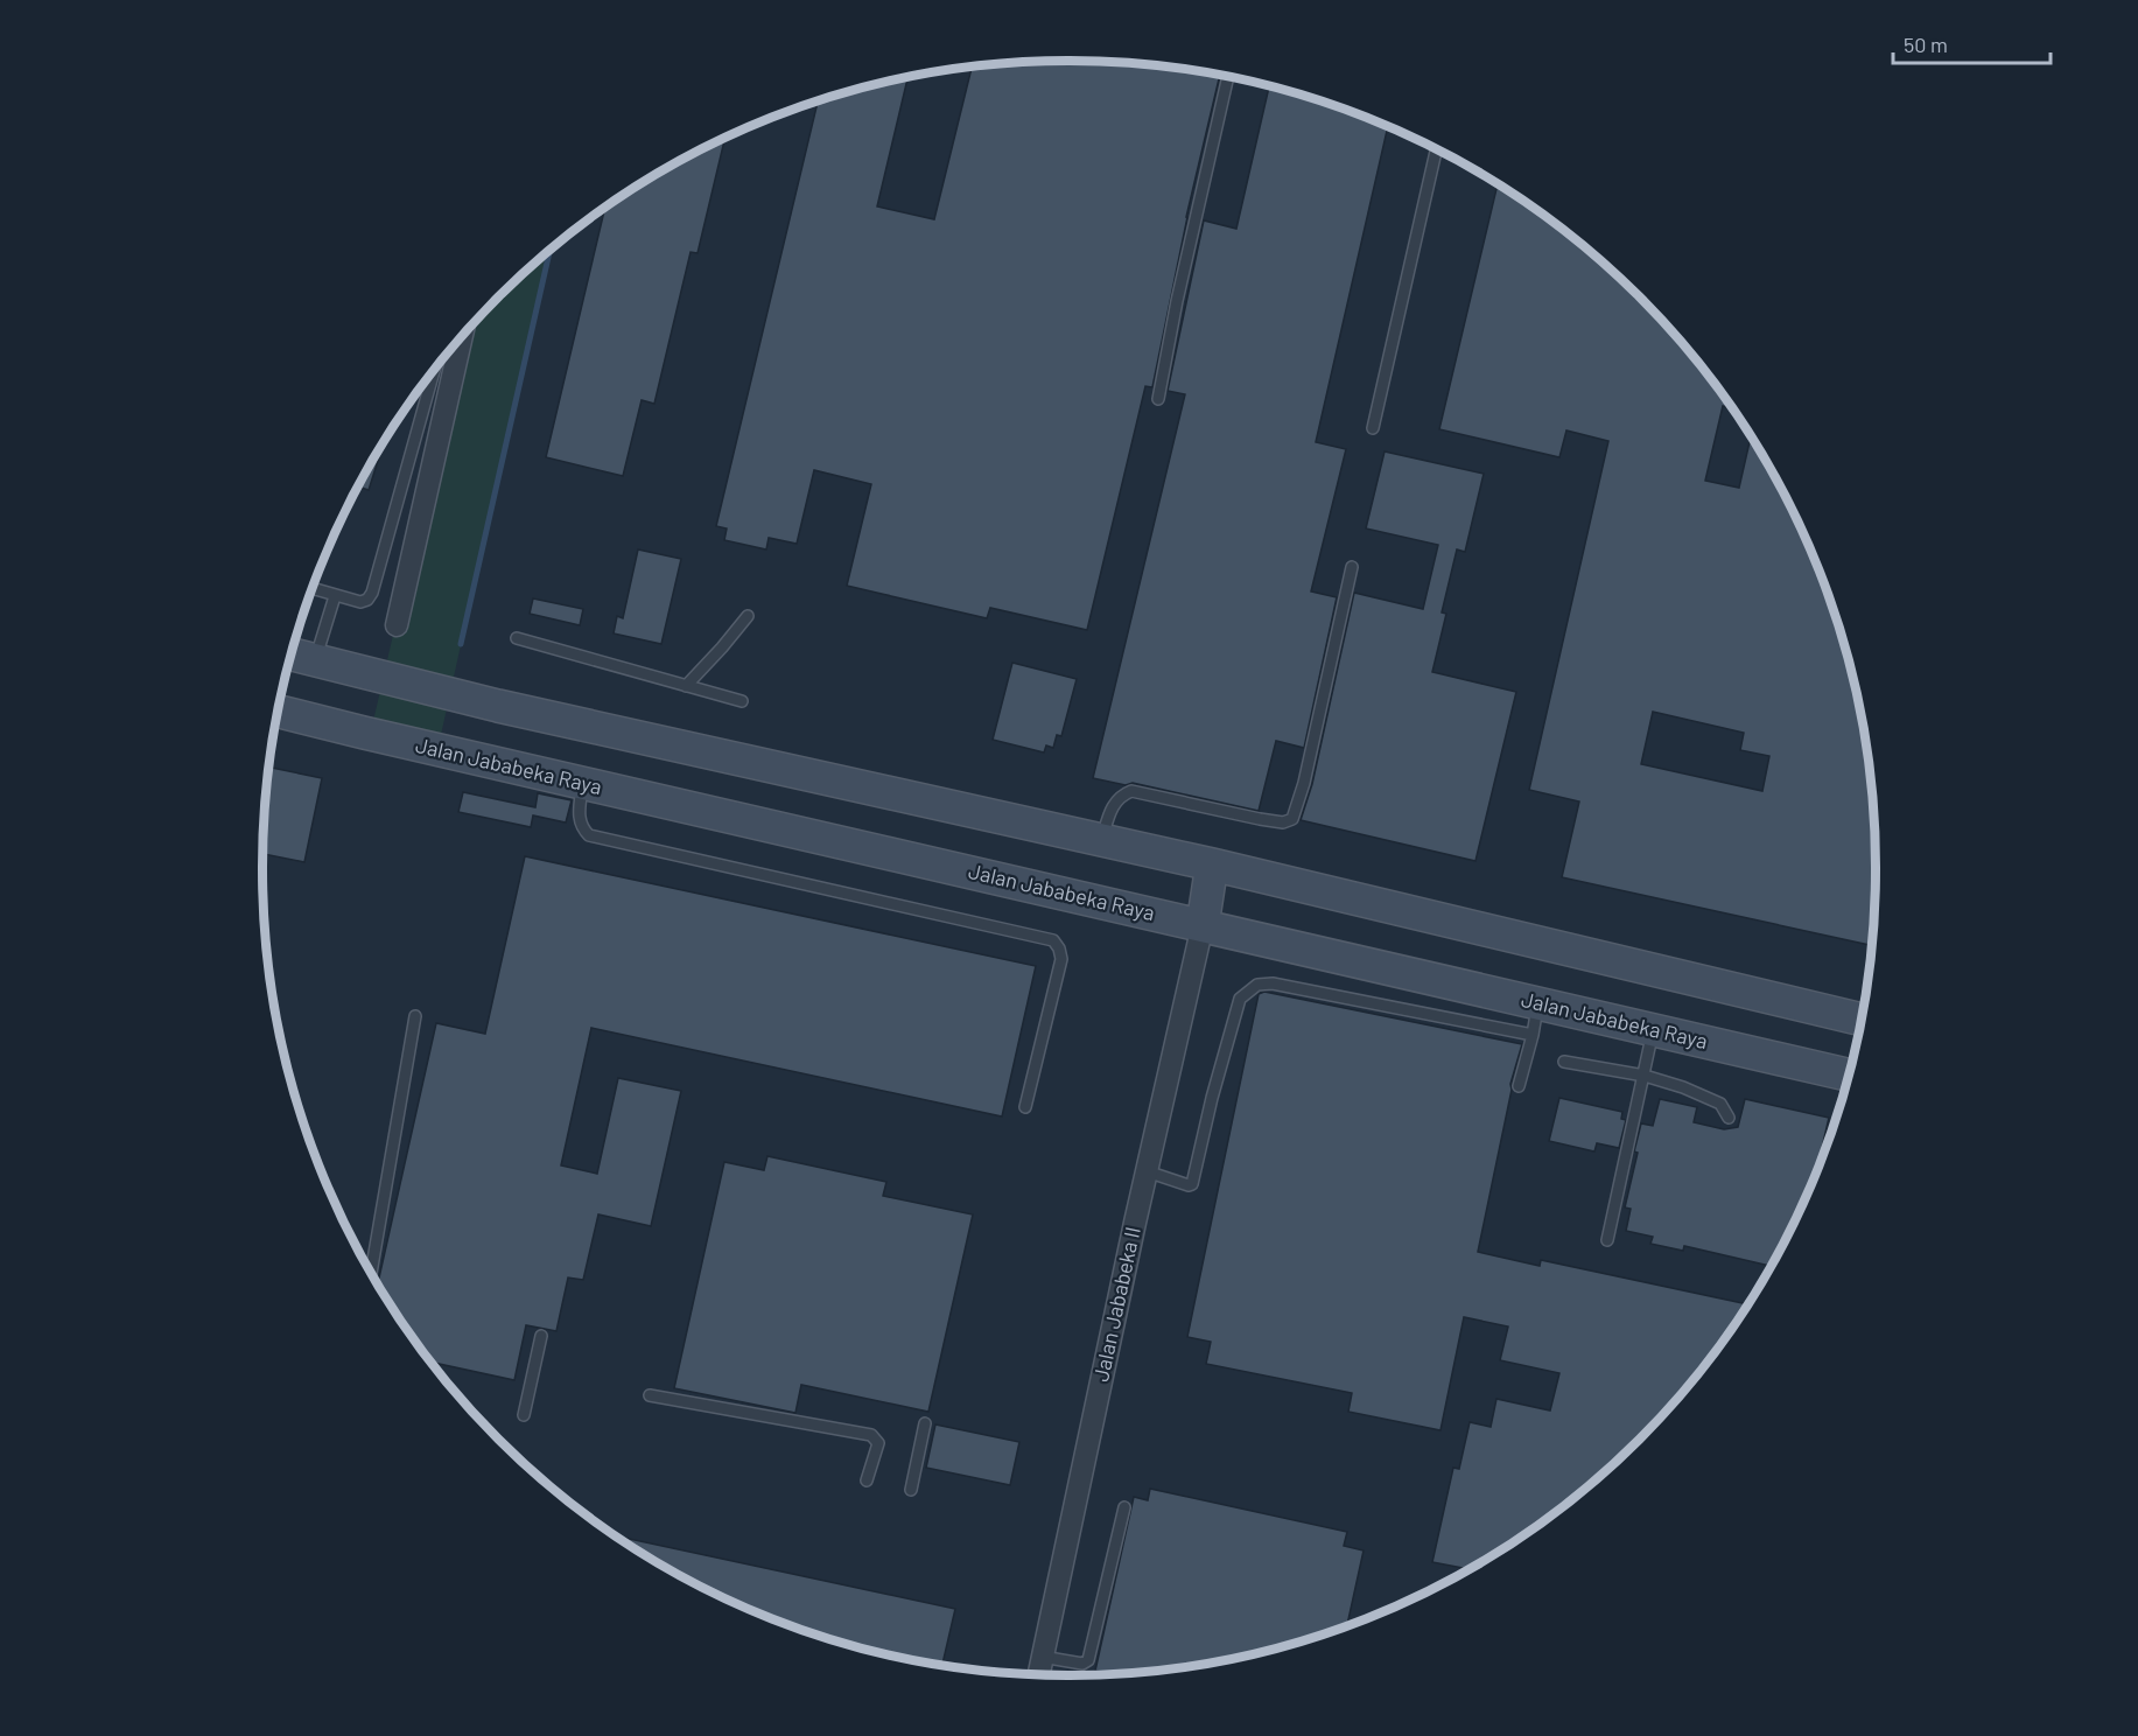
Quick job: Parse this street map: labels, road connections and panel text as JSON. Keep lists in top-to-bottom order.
{
  "streets": {
    "main road": ["Jalan Jababeka Raya"],
    "street": ["Jalan Jababeka II"]
  },
  "crossings": [
    ["Jalan Jababeka Raya", "Jalan Jababeka II"]
  ],
  "scale_bar": "50 m"
}
